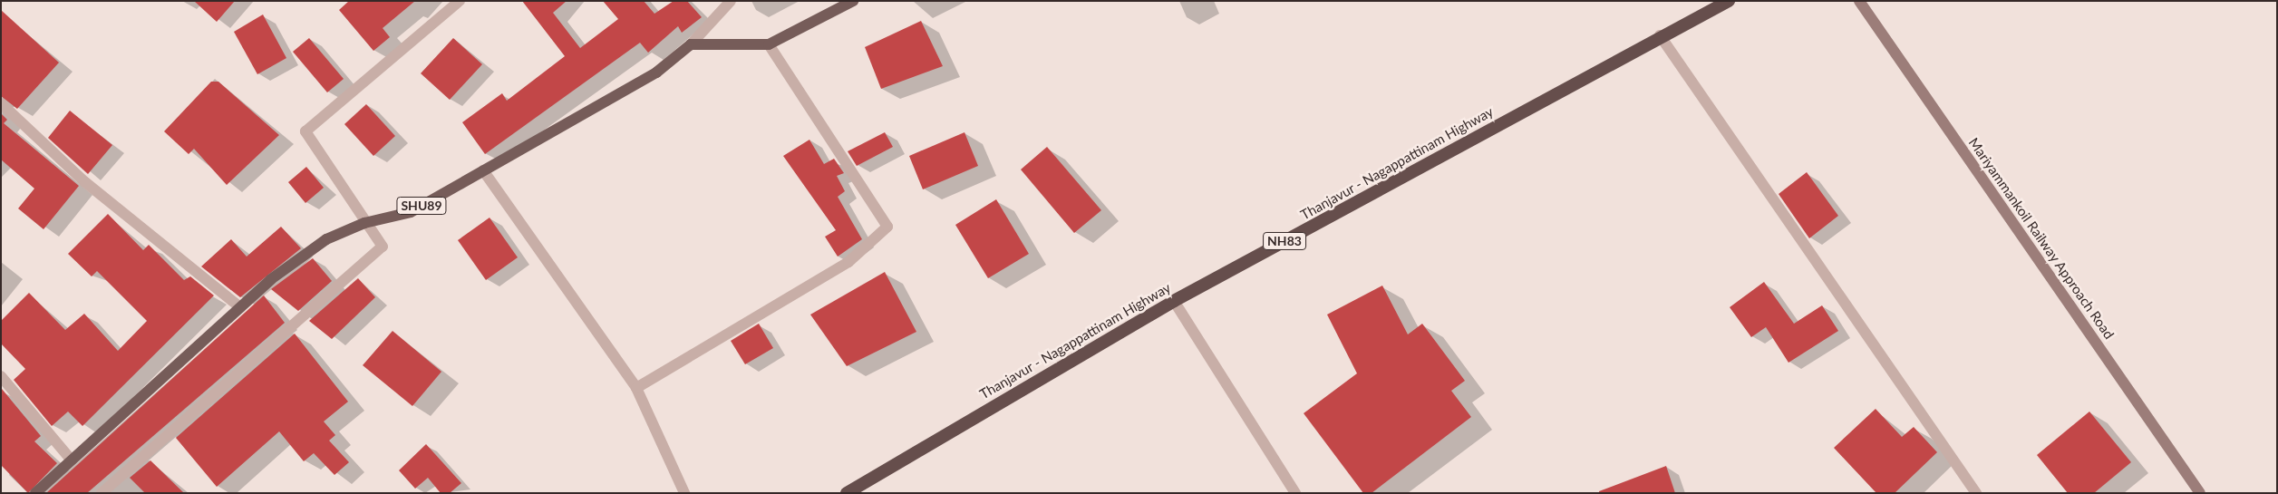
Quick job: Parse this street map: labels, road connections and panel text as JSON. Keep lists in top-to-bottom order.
{
  "streets": {
    "highway": ["Thanjavur - Nagappattinam Highway", "NH83"],
    "main road": ["SHU89", "Mariyammankoil Railway Approach Road"]
  }
}
